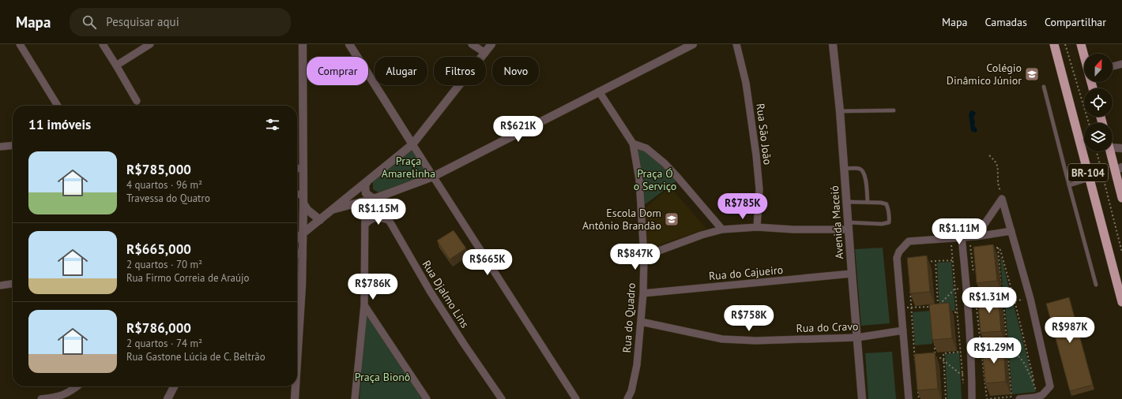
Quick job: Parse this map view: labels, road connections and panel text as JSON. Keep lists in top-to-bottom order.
{
  "streets": {
    "highway": ["BR-104"],
    "street": [
      "Rua São João",
      "Avenida Maceió",
      "Rua do Cajueiro",
      "Rua Djalmo Lins",
      "Rua do Quadro",
      "Rua do Cravo"
    ]
  },
  "crossings": [
    ["Avenida Maceió", "Rua do Cajueiro"],
    ["Avenida Maceió", "Rua do Cravo"],
    ["Rua do Cajueiro", "Rua do Quadro"],
    ["Rua do Quadro", "Rua do Cravo"]
  ],
  "parks": ["Praça Amarelinha", "Praça Ó o Serviço", "Praça Bionô"],
  "places": {
    "school or university": ["Colégio Dinâmico Júnior", "Escola Dom Antônio Brandão"]
  },
  "north": "top",
  "page": {
    "header": "Mapa",
    "search": "Pesquisar aqui",
    "nav": ["Mapa", "Camadas", "Compartilhar"],
    "chip": [
      "Comprar",
      "Alugar",
      "Filtros",
      "Novo"
    ],
    "heading": "11 imóveis",
    "price": [
      "R$621K",
      "R$785K",
      "R$1.15M",
      "R$1.11M",
      "R$847K",
      "R$665K",
      "R$786K",
      "R$1.31M",
      "R$758K",
      "R$987K",
      "R$1.29M"
    ],
    "list": [
      {
        "name": "R$785,000",
        "note": "4 quartos · 96 m² · Travessa do Quatro"
      },
      {
        "name": "R$665,000",
        "note": "2 quartos · 70 m² · Rua Firmo Correia de Araújo"
      },
      {
        "name": "R$786,000",
        "note": "2 quartos · 74 m² · Rua Gastone Lúcia de C. Beltrão"
      }
    ]
  }
}
